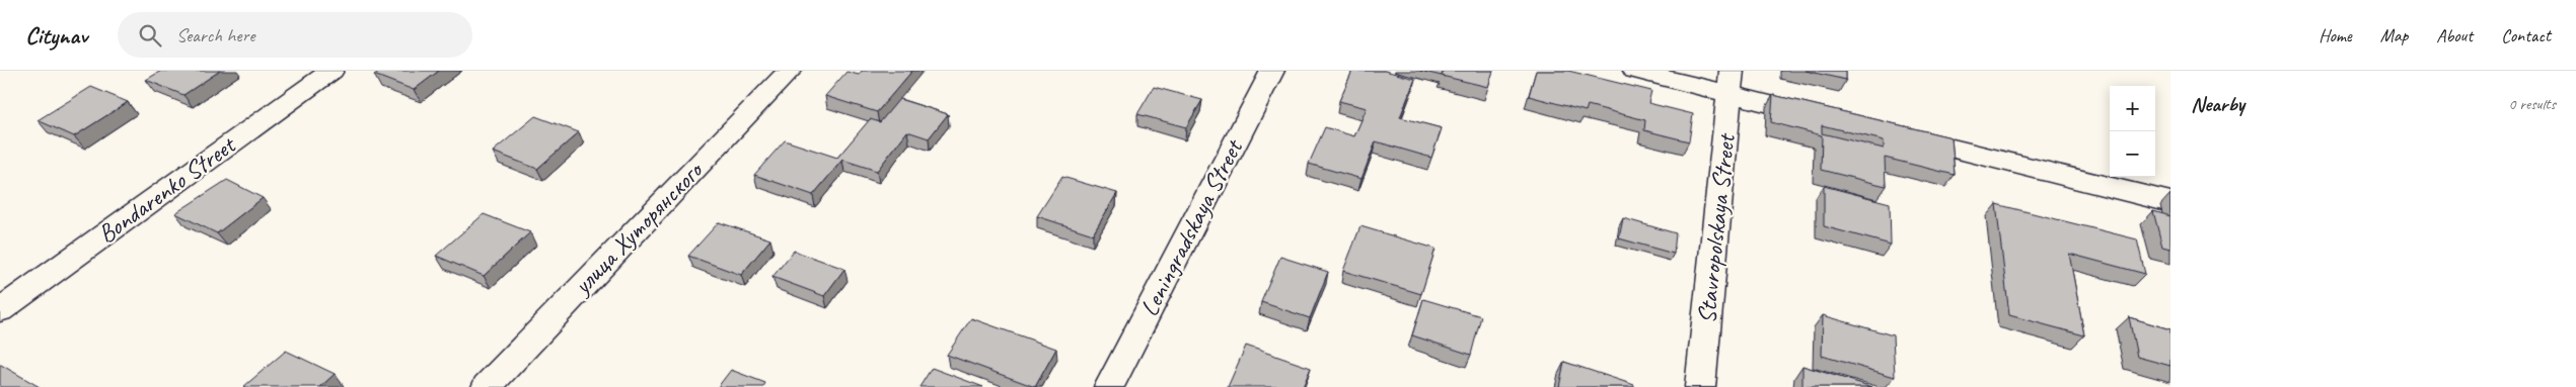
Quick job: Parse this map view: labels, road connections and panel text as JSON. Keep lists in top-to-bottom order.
{
  "streets": {
    "street": [
      "Bondarenko Street",
      "улица Хуторянского",
      "Leningradskaya Street",
      "Stavropolskaya Street"
    ]
  },
  "page": {
    "header": "Citynav",
    "search": "Search here",
    "nav": [
      "Home",
      "Map",
      "About",
      "Contact"
    ],
    "heading": ["Nearby", "0 results"],
    "map_buttons": ["+", "−"]
  }
}
